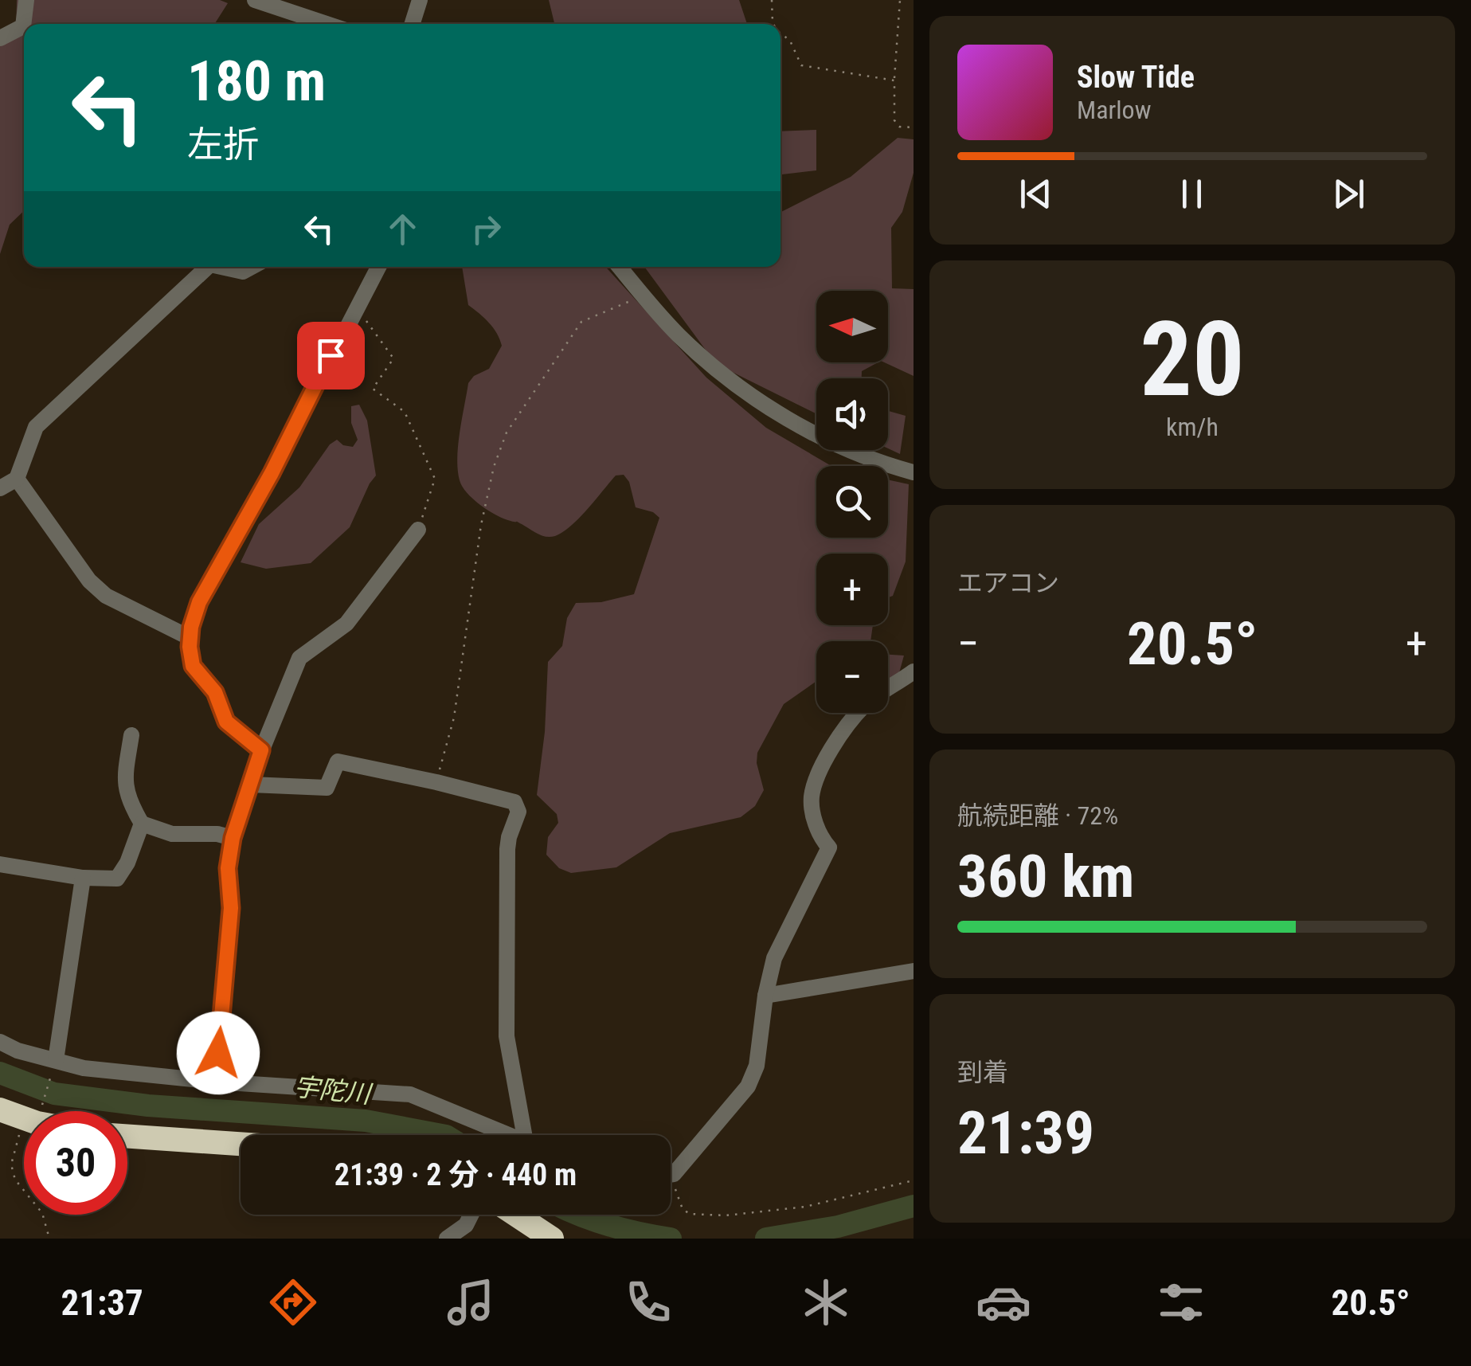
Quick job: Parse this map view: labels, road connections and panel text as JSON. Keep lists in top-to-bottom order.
{
  "water": ["宇陀川"],
  "north": "left",
  "page": {
    "turn": ["180 m", "左折"],
    "song": ["Slow Tide", "Marlow"],
    "tile": [
      ["20", "km/h"],
      "エアコン",
      ["航続距離 · 72%", "360 km"],
      ["到着", "21:39"]
    ],
    "map_buttons": ["+", "−"],
    "heat": ["−", "20.5°", "+"],
    "limit": "30",
    "trip": "21:39 · 2 分 · 440 m",
    "tabs": ["21:37", "20.5°"]
  }
}
